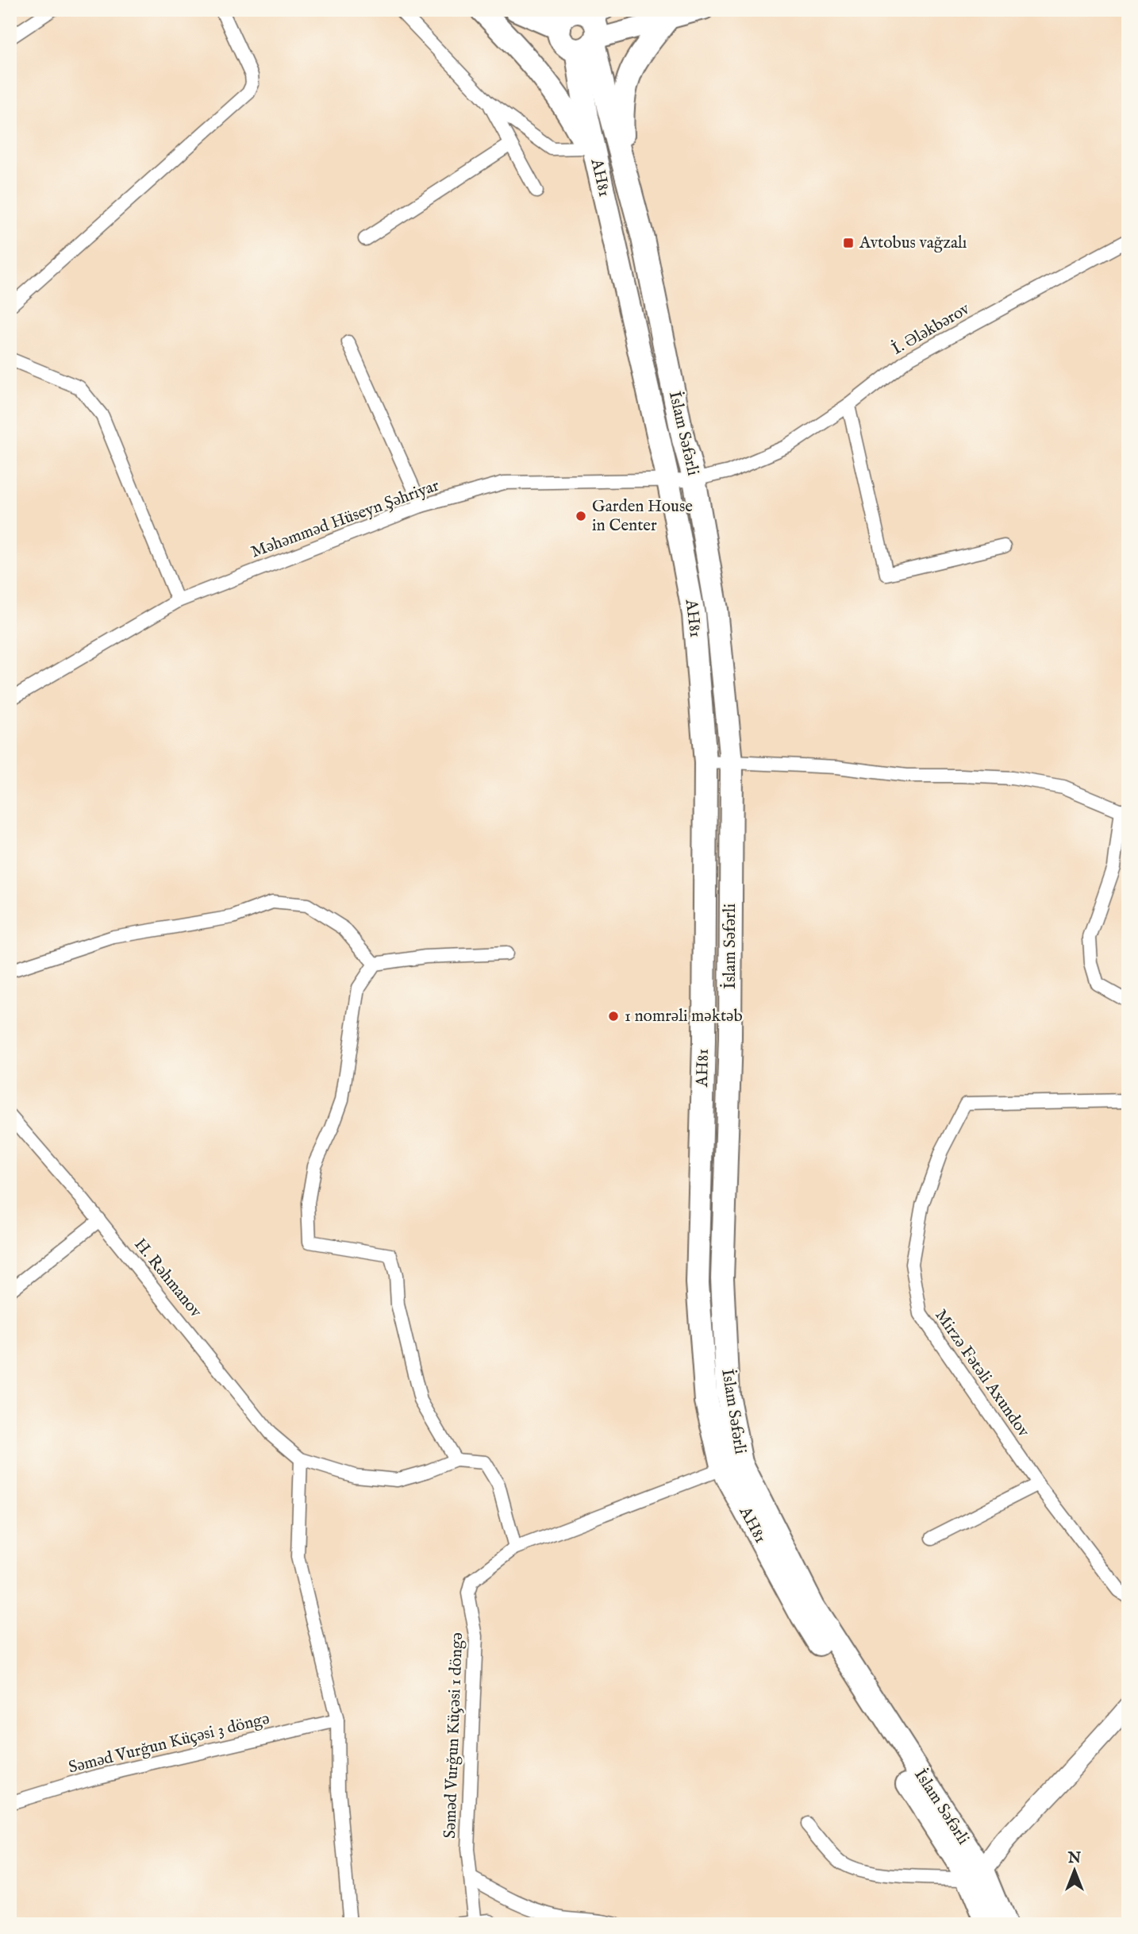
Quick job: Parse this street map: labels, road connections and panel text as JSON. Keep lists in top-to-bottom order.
{
  "streets": {
    "highway": ["AH81", "İslam Səfərli"],
    "street": [
      "İ. Ələkbərov",
      "Məhəmməd Hüseyn Şəhriyar",
      "H. Rəhmanov",
      "Mirzə Fətəli Axundov",
      "Səməd Vurğun Küçəsi 1 döngə",
      "Səməd Vurğun Küçəsi 3 döngə"
    ]
  },
  "crossings": [
    ["AH81", "İslam Səfərli"],
    ["AH81", "Məhəmməd Hüseyn Şəhriyar"],
    ["AH81", "Səməd Vurğun Küçəsi 1 döngə"],
    ["İ. Ələkbərov", "İslam Səfərli"],
    ["İ. Ələkbərov", "Məhəmməd Hüseyn Şəhriyar"],
    ["İslam Səfərli", "Məhəmməd Hüseyn Şəhriyar"],
    ["İslam Səfərli", "Səməd Vurğun Küçəsi 1 döngə"]
  ],
  "places": {
    "transit": ["Avtobus vağzalı"],
    "other": ["Garden House in Center", "1 nomrəli məktəb"]
  },
  "north": "top"
}
